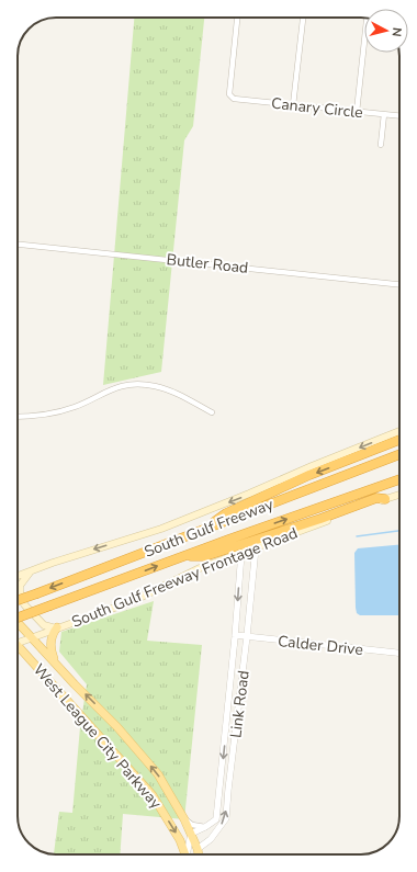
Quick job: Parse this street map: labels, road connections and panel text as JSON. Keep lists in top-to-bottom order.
{
  "streets": {
    "highway": ["South Gulf Freeway"],
    "main road": ["South Gulf Freeway Frontage Road", "West League City Parkway"],
    "street": [
      "Canary Circle",
      "Butler Road",
      "Calder Drive",
      "Link Road"
    ]
  },
  "crossings": [
    ["South Gulf Freeway Frontage Road", "Link Road"],
    ["South Gulf Freeway Frontage Road", "West League City Parkway"],
    ["Calder Drive", "Link Road"],
    ["Link Road", "West League City Parkway"]
  ],
  "north": "right"
}
